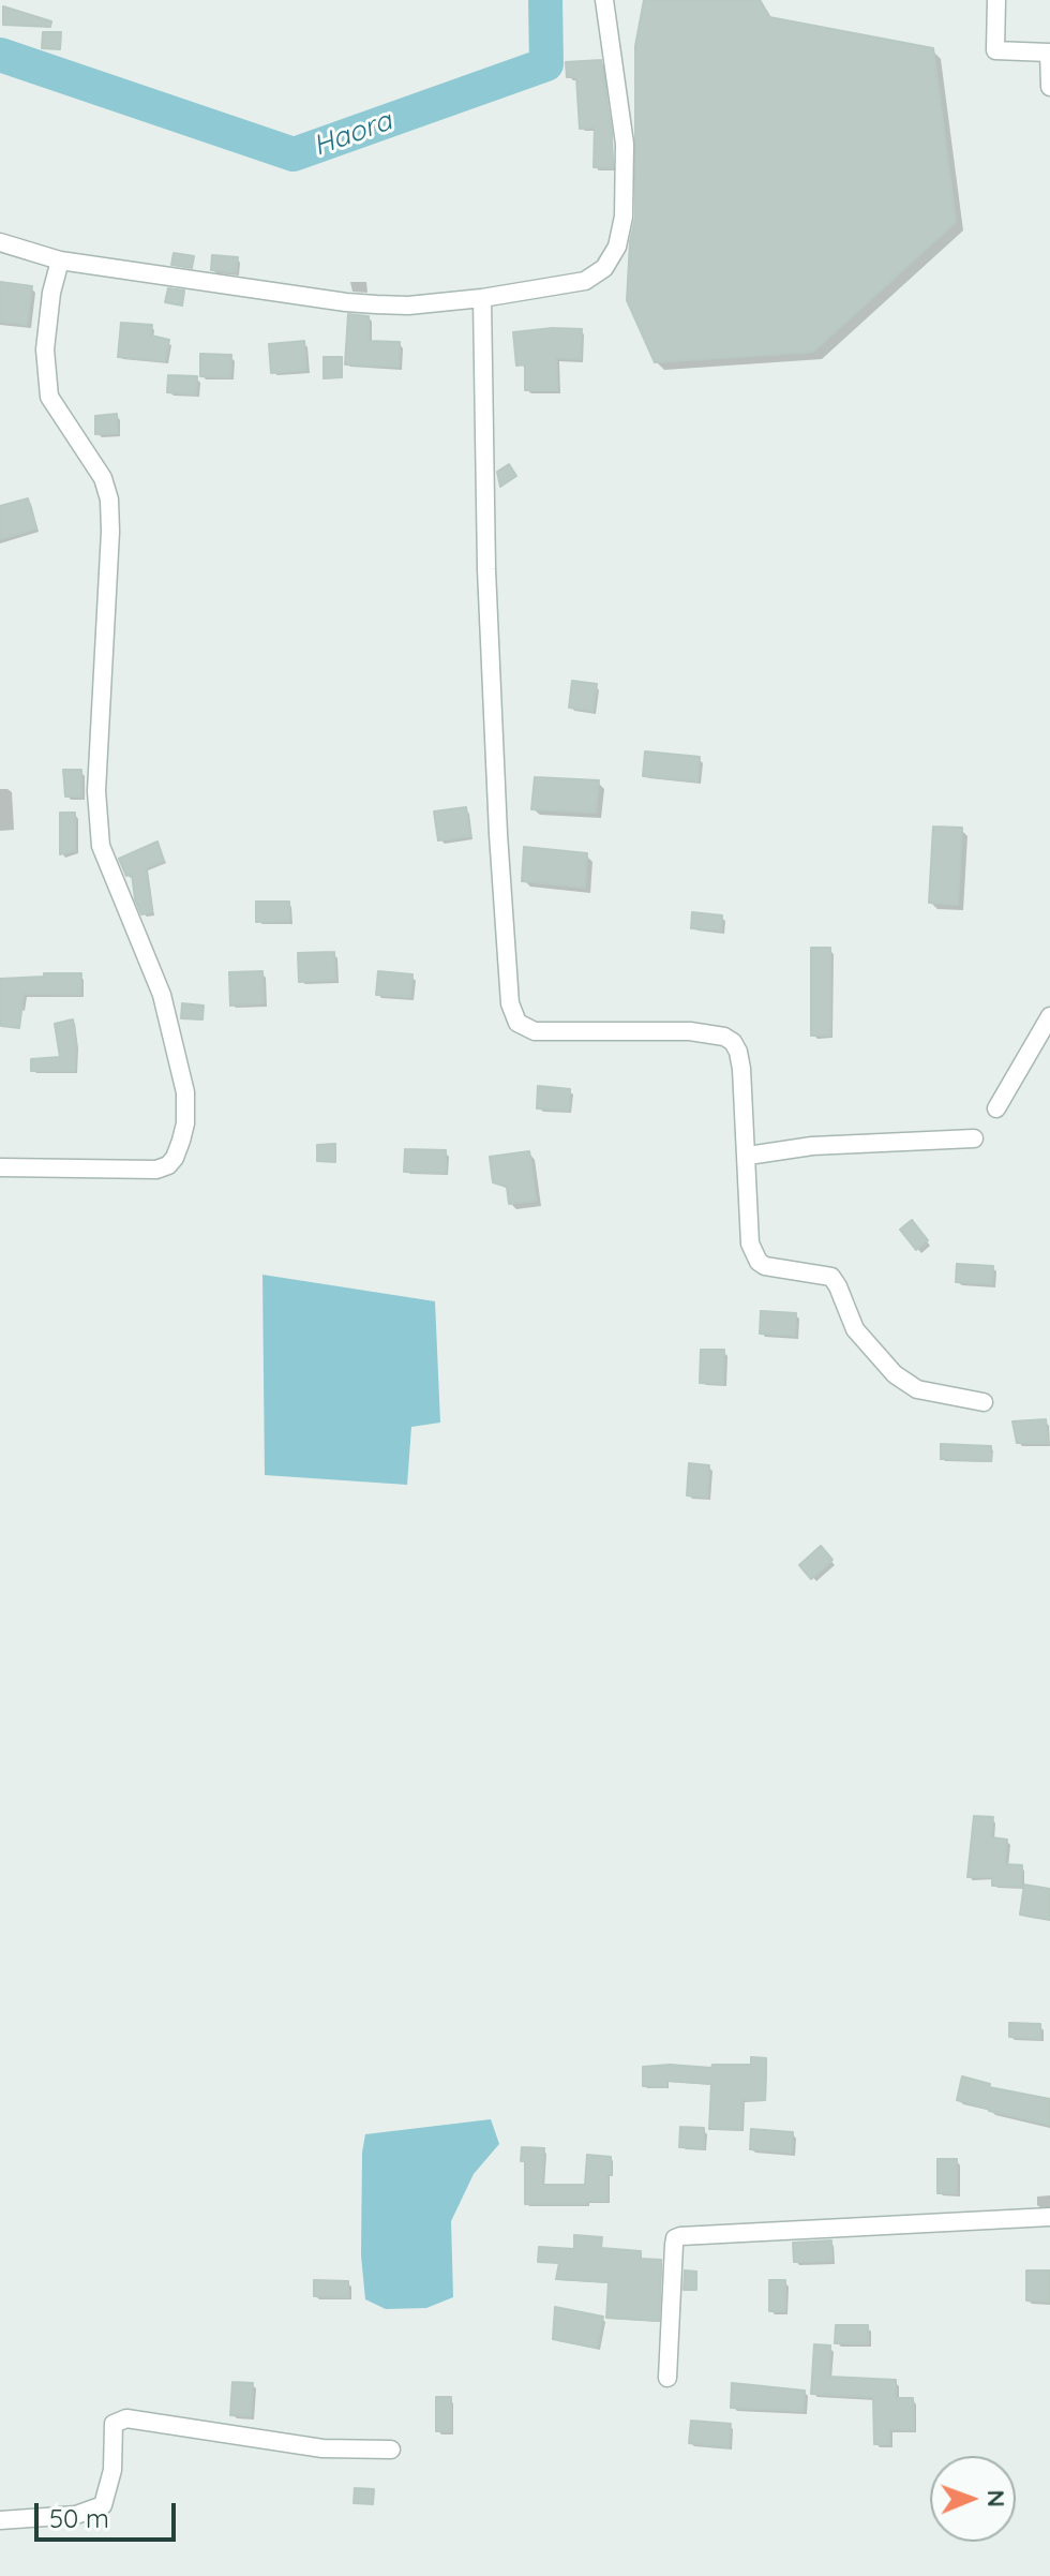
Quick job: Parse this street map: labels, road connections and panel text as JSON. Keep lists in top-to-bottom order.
{
  "water": ["Haora"],
  "scale_bar": "50 m",
  "north": "right"
}
